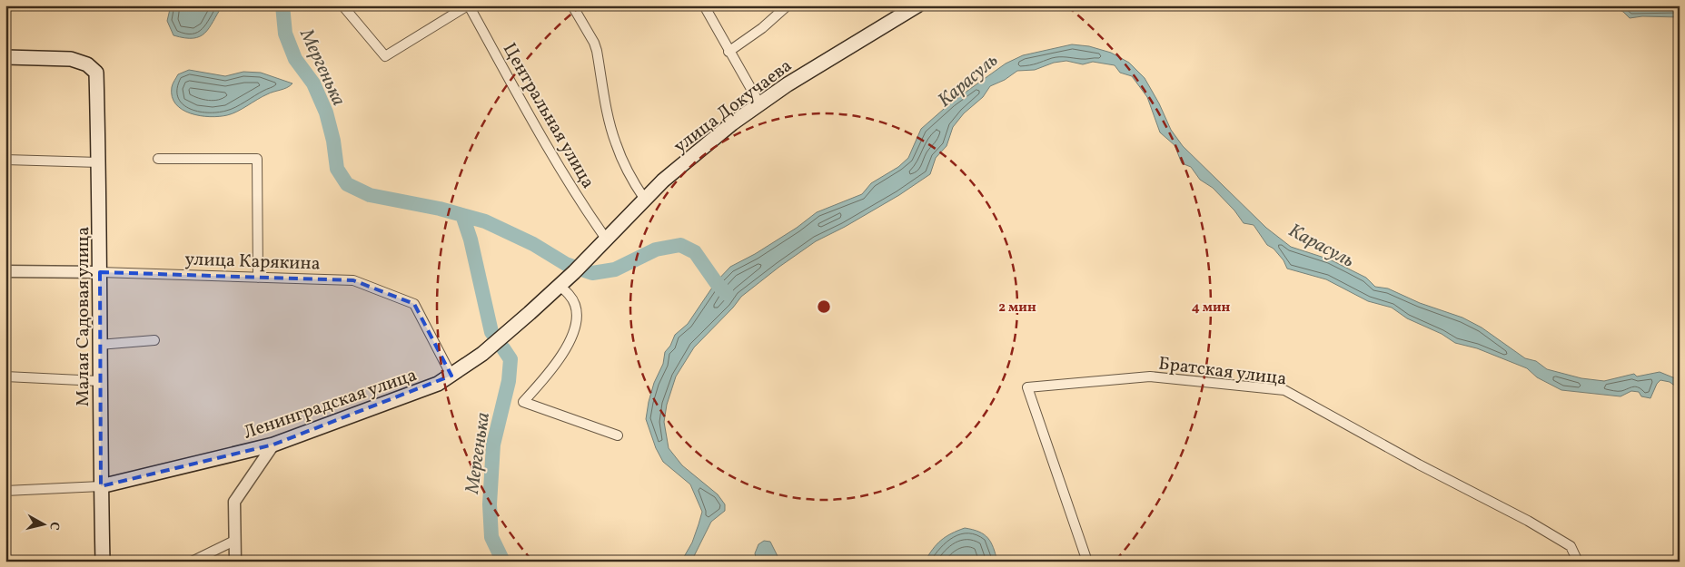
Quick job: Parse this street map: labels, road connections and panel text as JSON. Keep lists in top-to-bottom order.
{
  "streets": {
    "main road": ["улица Докучаева", "Малая Садовая улица", "Ленинградская улица"],
    "street": ["Центральная улица", "улица Карякина", "Братская улица"]
  },
  "crossings": [
    ["улица Докучаева", "Центральная улица"],
    ["улица Докучаева", "Ленинградская улица"],
    ["улица Карякина", "Малая Садовая улица"],
    ["улица Карякина", "Ленинградская улица"],
    ["Малая Садовая улица", "Ленинградская улица"]
  ],
  "water": ["Мергенька", "Карасуль"],
  "north": "right",
  "rings": ["2 мин", "4 мин"]
}
